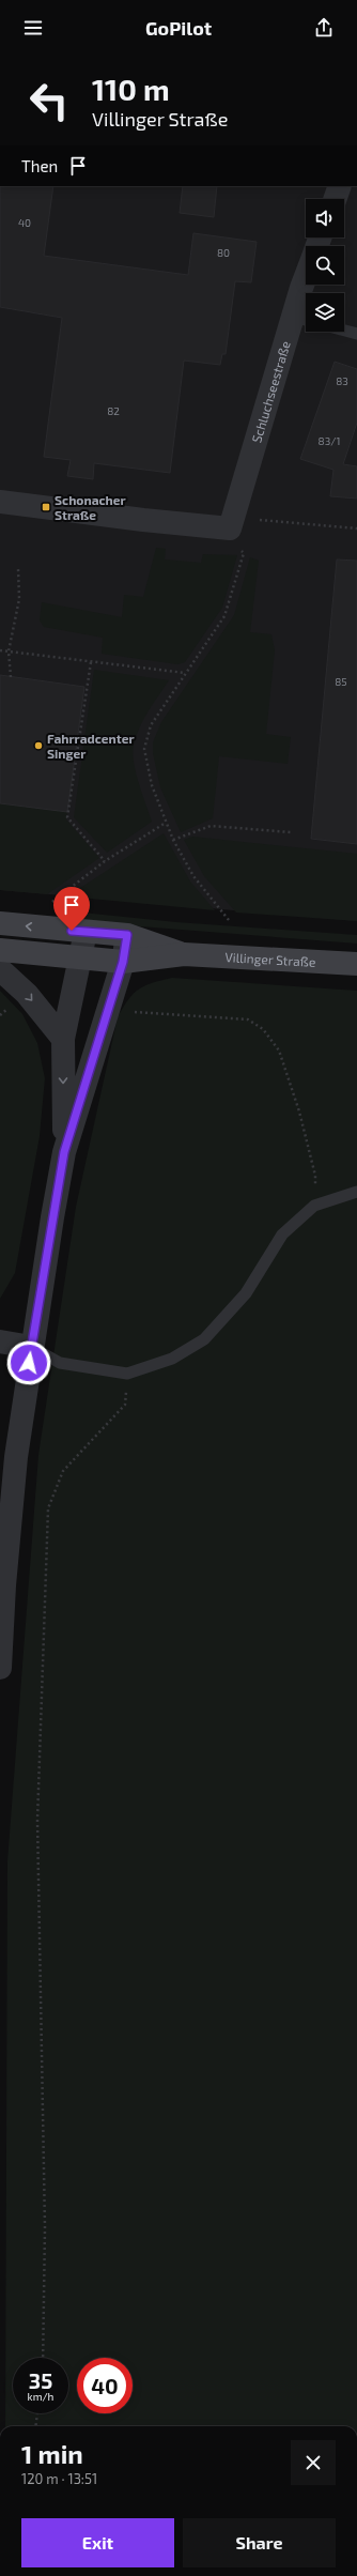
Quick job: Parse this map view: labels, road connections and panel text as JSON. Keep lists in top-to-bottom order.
{
  "streets": {
    "main road": ["Villinger Straße"],
    "street": ["Schluchseestraße"]
  },
  "places": {
    "transit": ["Schonacher Straße"],
    "other": ["Fahrradcenter Singer"]
  },
  "house_numbers": [
    "40",
    "80",
    "83",
    "82",
    "83/1",
    "85"
  ],
  "page": {
    "header": "GoPilot",
    "turn": ["110 m", "Villinger Straße"],
    "then": "Then",
    "speed": "35 km/h",
    "limit": "40",
    "heading": ["1 min", "120 m · 13:51"],
    "buttons": ["Exit", "Share"]
  }
}
